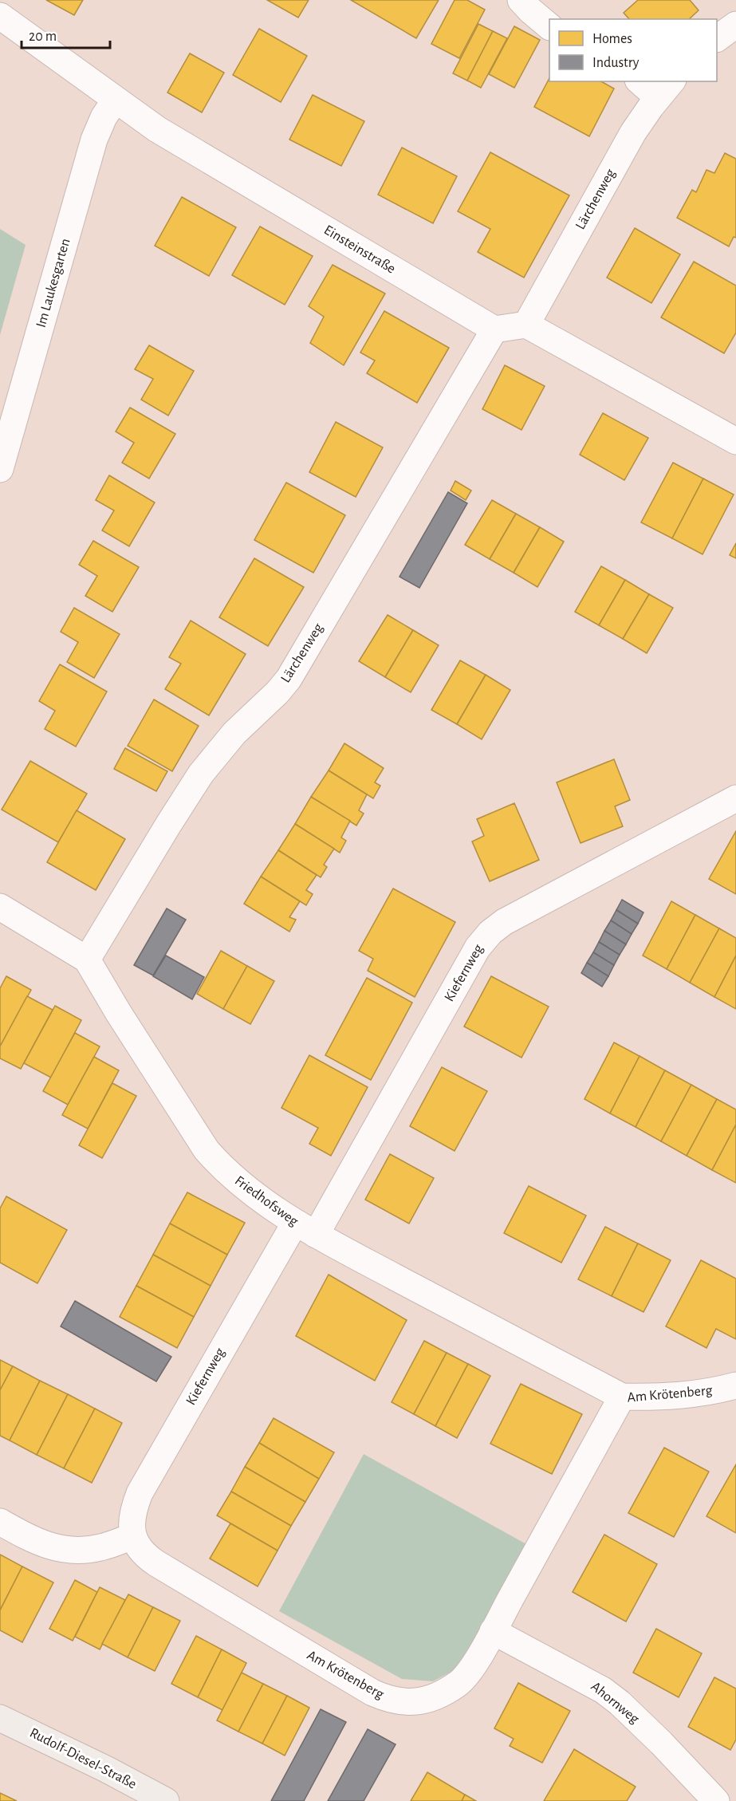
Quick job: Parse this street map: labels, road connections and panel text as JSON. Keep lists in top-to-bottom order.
{
  "streets": {
    "street": [
      "Lärchenweg",
      "Einsteinstraße",
      "Im Laukesgarten",
      "Kiefernweg",
      "Friedhofsweg",
      "Am Krötenberg",
      "Ahornweg",
      "Rudolf-Diesel-Straße"
    ]
  },
  "crossings": [
    ["Lärchenweg", "Einsteinstraße"],
    ["Lärchenweg", "Friedhofsweg"],
    ["Einsteinstraße", "Im Laukesgarten"],
    ["Kiefernweg", "Friedhofsweg"],
    ["Kiefernweg", "Am Krötenberg"],
    ["Friedhofsweg", "Am Krötenberg"],
    ["Am Krötenberg", "Ahornweg"]
  ],
  "legend": ["Homes", "Industry"],
  "scale_bar": "20 m"
}
